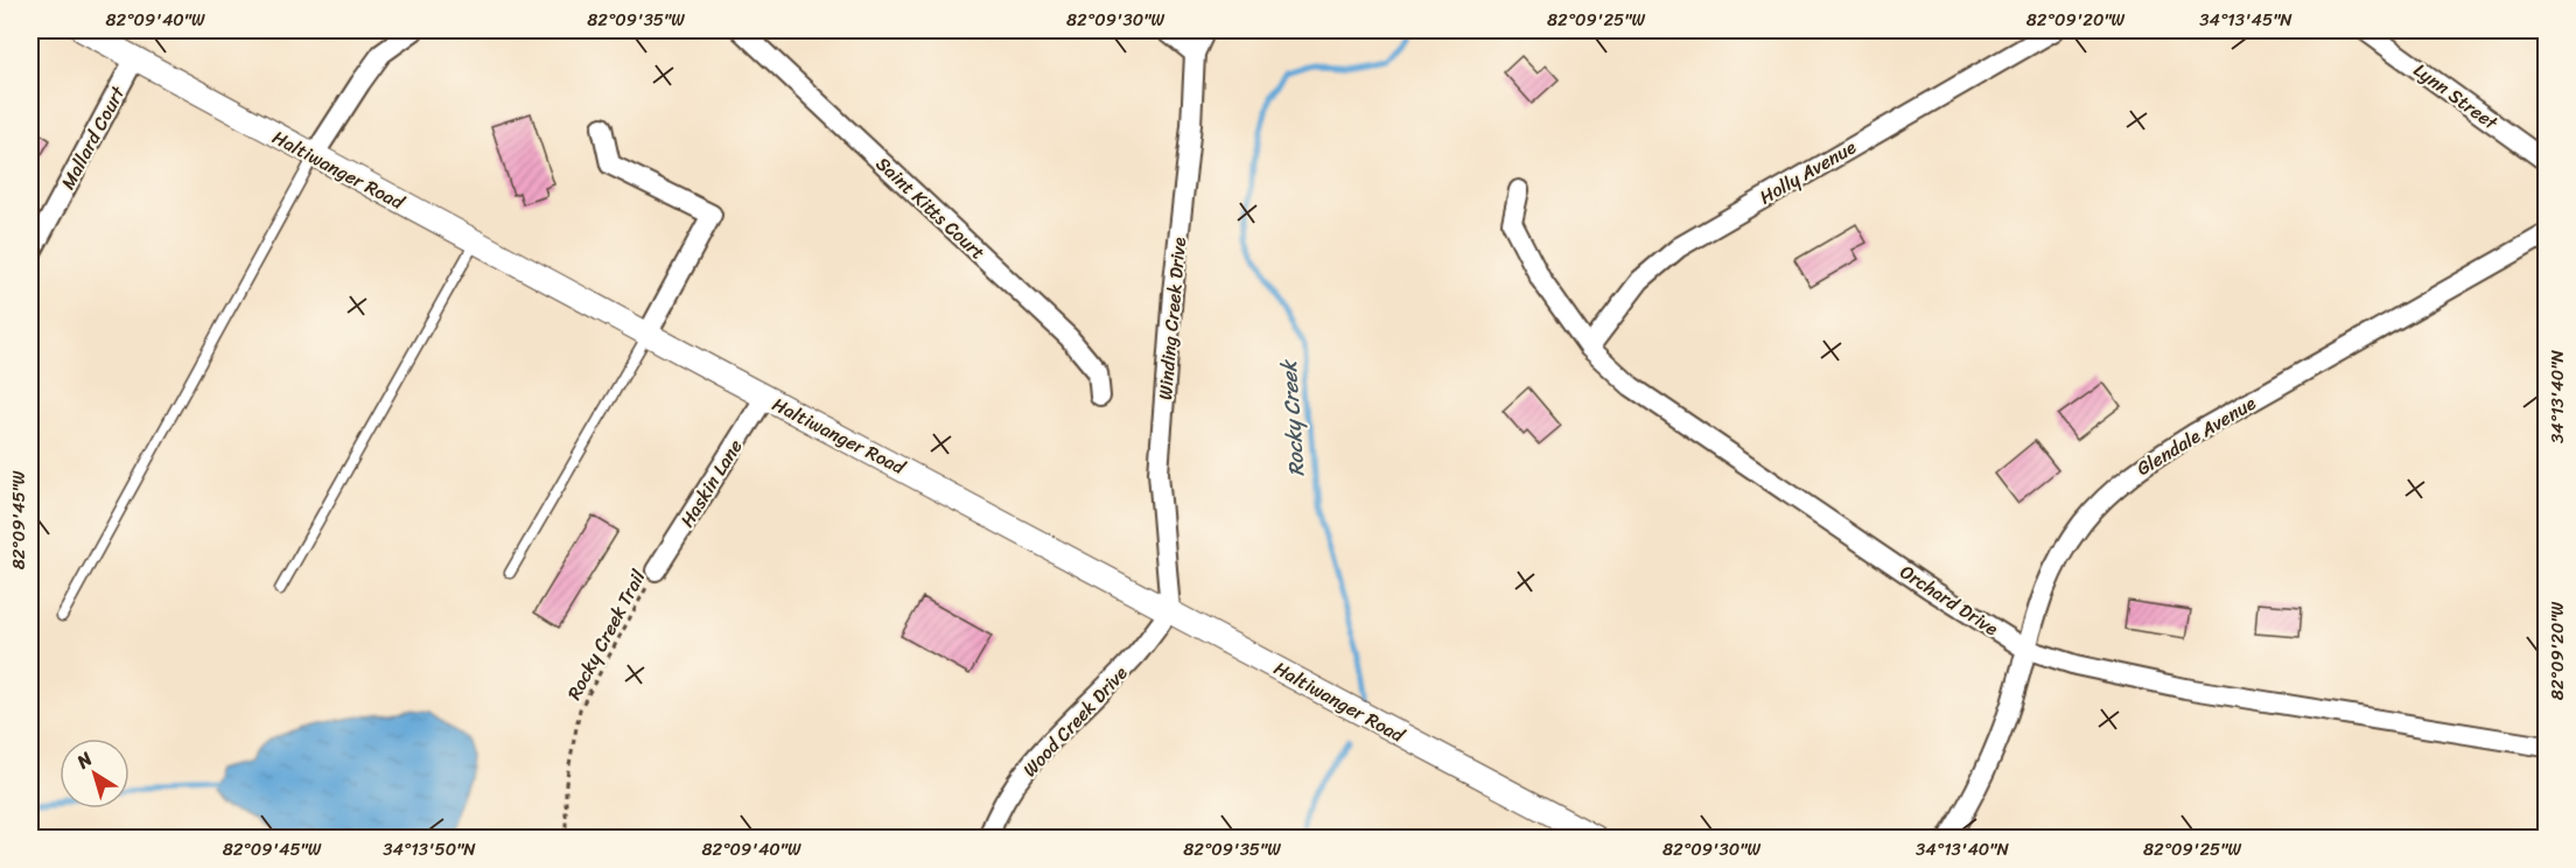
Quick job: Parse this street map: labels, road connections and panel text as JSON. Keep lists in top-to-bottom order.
{
  "streets": {
    "street": [
      "Lynn Street",
      "Mallard Court",
      "Haltiwanger Road",
      "Holly Avenue",
      "Saint Kitts Court",
      "Winding Creek Drive",
      "Glendale Avenue",
      "Haskin Lane",
      "Orchard Drive",
      "Wood Creek Drive"
    ],
    "path": ["Rocky Creek Trail"]
  },
  "crossings": [
    ["Mallard Court", "Haltiwanger Road"],
    ["Haltiwanger Road", "Winding Creek Drive"],
    ["Haltiwanger Road", "Haskin Lane"],
    ["Haltiwanger Road", "Wood Creek Drive"],
    ["Holly Avenue", "Orchard Drive"],
    ["Winding Creek Drive", "Wood Creek Drive"],
    ["Glendale Avenue", "Orchard Drive"],
    ["Haskin Lane", "Rocky Creek Trail"]
  ],
  "water": ["Rocky Creek"],
  "north": "top left",
  "coordinates": [
    "82°09'40\"W",
    "82°09'35\"W",
    "82°09'30\"W",
    "82°09'25\"W",
    "82°09'20\"W",
    "34°13'45\"N",
    "34°13'40\"N",
    "82°09'45\"W",
    "34°13'50\"N"
  ]
}
